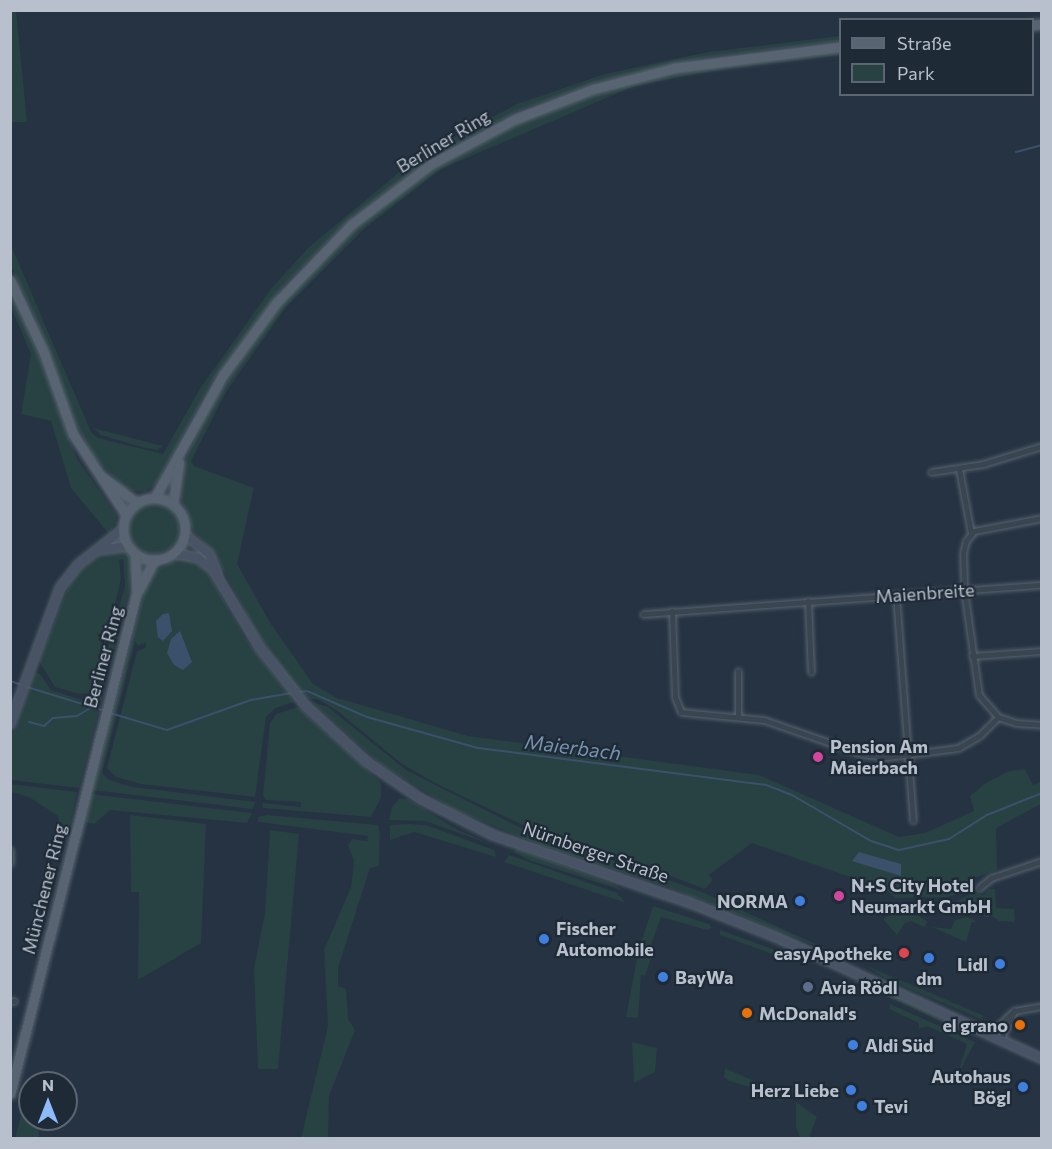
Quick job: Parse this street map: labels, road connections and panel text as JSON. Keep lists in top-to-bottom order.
{
  "streets": {
    "main road": ["Berliner Ring", "Nürnberger Straße", "Münchener Ring"],
    "street": ["Maienbreite"]
  },
  "crossings": [
    ["Berliner Ring", "Nürnberger Straße"],
    ["Berliner Ring", "Münchener Ring"]
  ],
  "water": ["Maierbach"],
  "places": [
    "Pension Am Maierbach",
    "N+S City Hotel Neumarkt GmbH",
    "NORMA",
    "Fischer Automobile",
    "easyApotheke",
    "dm",
    "Lidl",
    "BayWa",
    "Avia Rödl",
    "McDonald's",
    "el grano",
    "Aldi Süd",
    "Autohaus Bögl",
    "Herz Liebe",
    "Tevi"
  ],
  "legend": ["Straße", "Park"],
  "north": "top"
}
